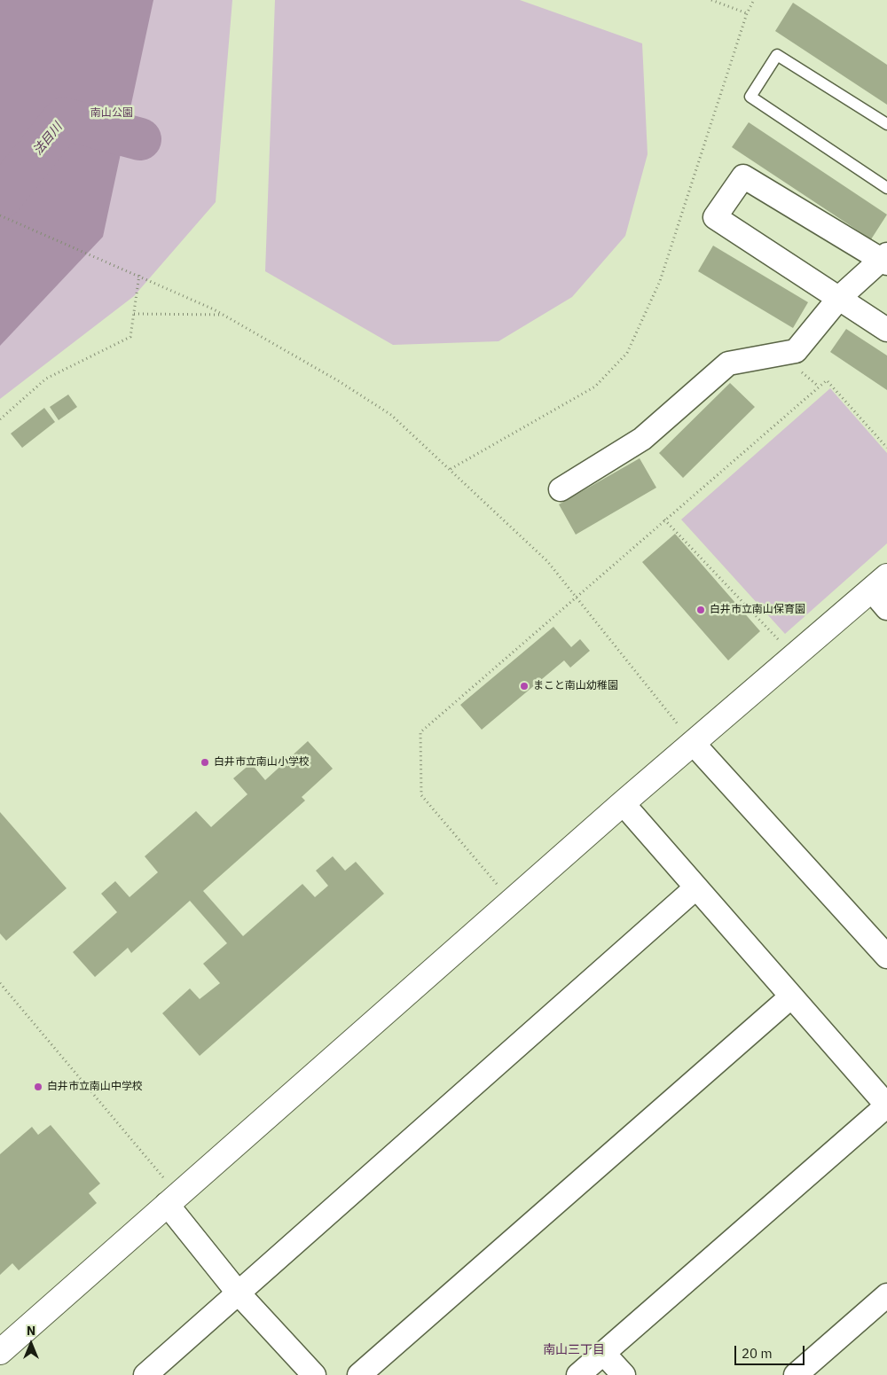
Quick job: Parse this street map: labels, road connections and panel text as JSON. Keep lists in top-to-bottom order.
{
  "districts": ["南山三丁目"],
  "water": ["法目川"],
  "parks": ["南山公園"],
  "places": [
    "白井市立南山保育園",
    "まこと南山幼稚園",
    "白井市立南山小学校",
    "白井市立南山中学校"
  ],
  "scale_bar": "20 m",
  "north": "top"
}
